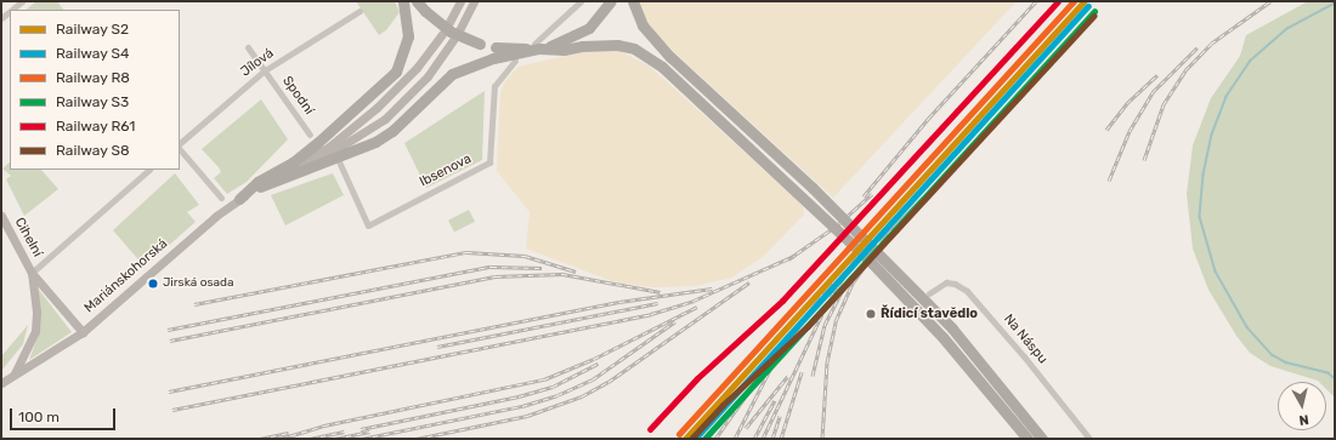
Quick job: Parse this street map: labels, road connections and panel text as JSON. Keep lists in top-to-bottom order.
{
  "streets": {
    "main road": ["Cihelní", "Mariánskohorská"],
    "street": [
      "Jílová",
      "Spodní",
      "Ibsenova",
      "Na Náspu"
    ]
  },
  "crossings": [
    ["Jílová", "Spodní"],
    ["Cihelní", "Mariánskohorská"]
  ],
  "places": ["Jirská osada", "Řídicí stavědlo"],
  "lines": [
    "rail line S2",
    "rail line R8",
    "rail line R61",
    "rail line S4",
    "rail line S3",
    "rail line S8"
  ],
  "legend": [
    "Railway S2",
    "Railway S4",
    "Railway R8",
    "Railway S3",
    "Railway R61",
    "Railway S8"
  ],
  "scale_bar": "100 m",
  "north": "bottom"
}
